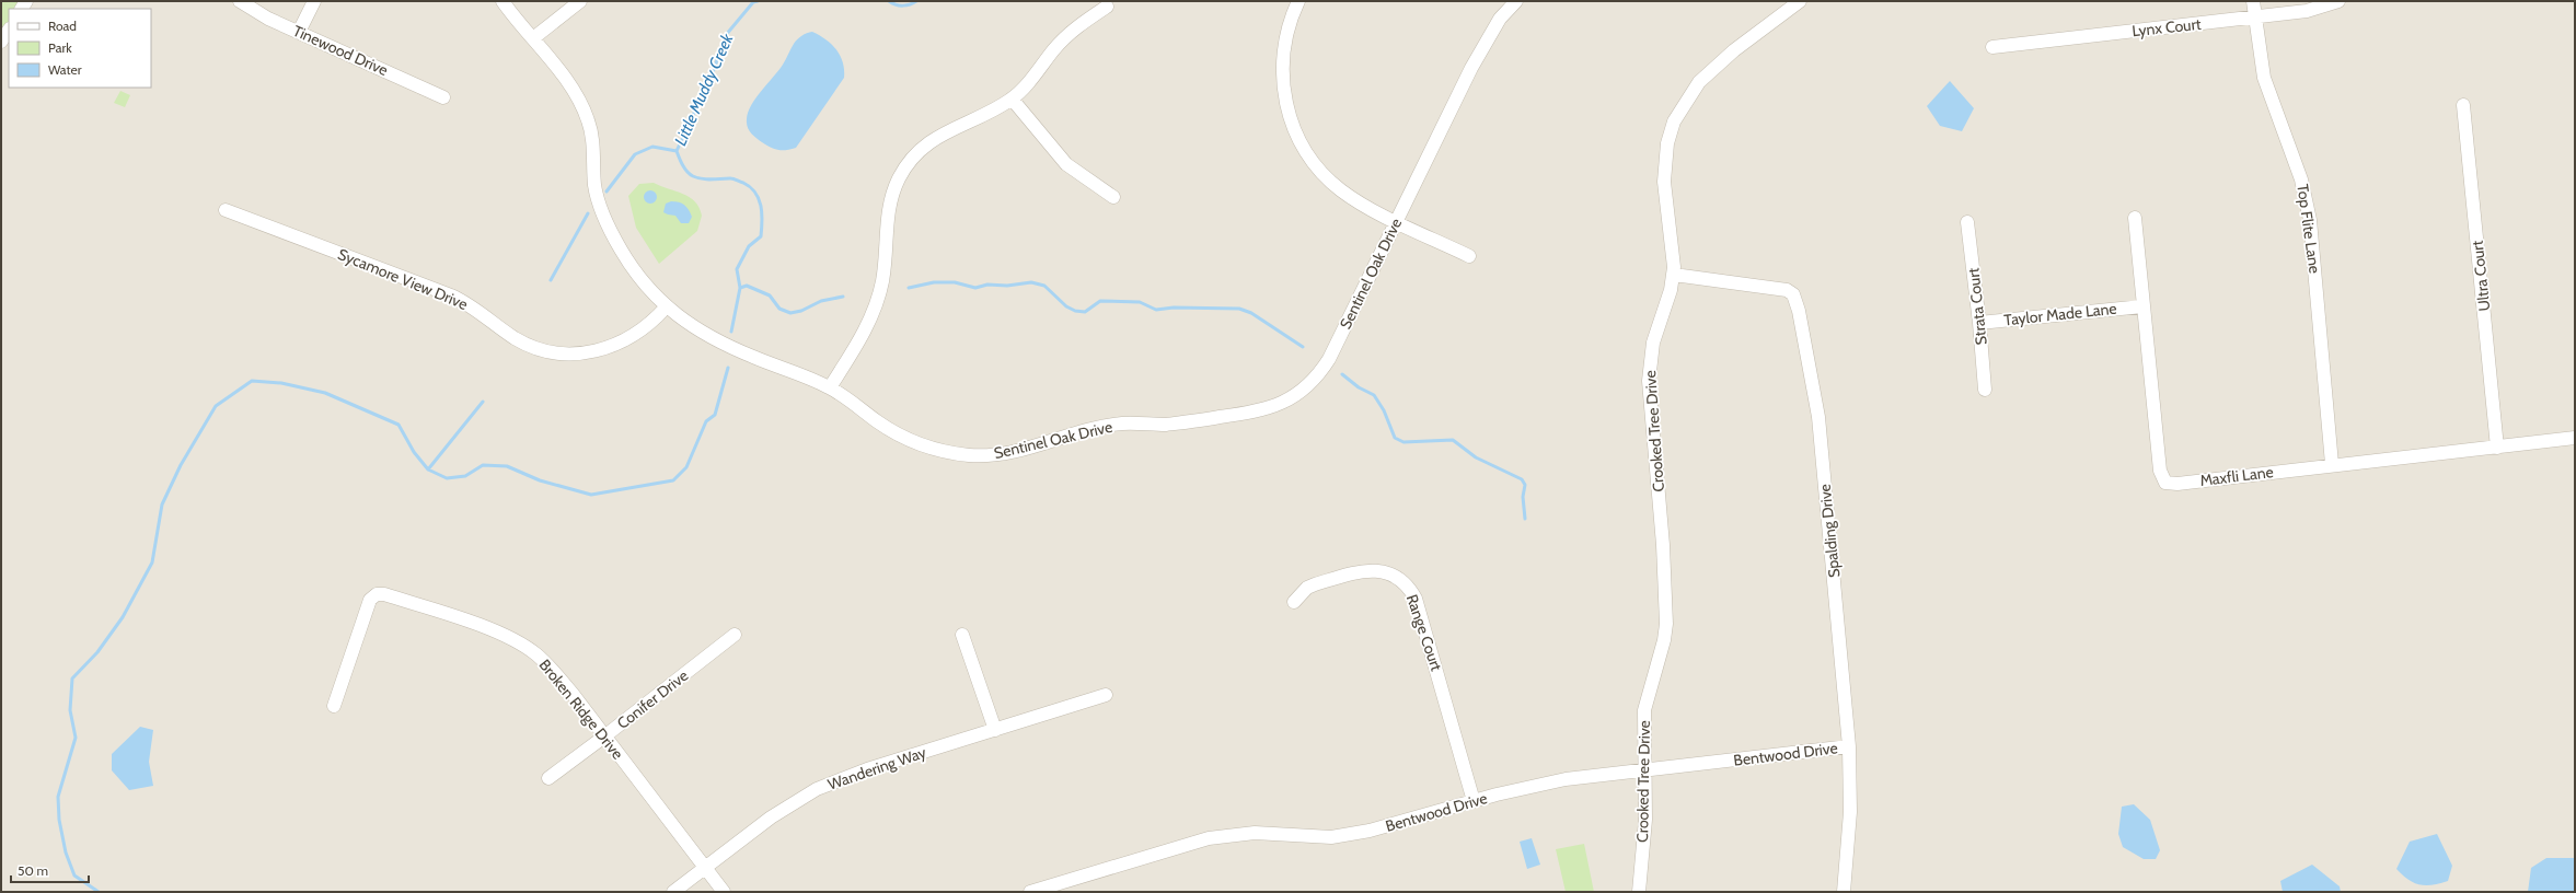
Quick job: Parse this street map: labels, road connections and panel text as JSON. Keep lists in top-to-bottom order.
{
  "streets": {
    "street": [
      "Lynx Court",
      "Tinewood Drive",
      "Top Flite Lane",
      "Sentinel Oak Drive",
      "Ultra Court",
      "Sycamore View Drive",
      "Strata Court",
      "Taylor Made Lane",
      "Crooked Tree Drive",
      "Maxfli Lane",
      "Spalding Drive",
      "Range Court",
      "Conifer Drive",
      "Broken Ridge Drive",
      "Bentwood Drive",
      "Wandering Way"
    ]
  },
  "crossings": [
    ["Lynx Court", "Top Flite Lane"],
    ["Top Flite Lane", "Maxfli Lane"],
    ["Sentinel Oak Drive", "Sycamore View Drive"],
    ["Ultra Court", "Maxfli Lane"],
    ["Strata Court", "Taylor Made Lane"],
    ["Taylor Made Lane", "Maxfli Lane"],
    ["Crooked Tree Drive", "Spalding Drive"],
    ["Crooked Tree Drive", "Bentwood Drive"],
    ["Spalding Drive", "Bentwood Drive"],
    ["Range Court", "Bentwood Drive"],
    ["Conifer Drive", "Broken Ridge Drive"],
    ["Broken Ridge Drive", "Wandering Way"]
  ],
  "water": ["Little Muddy Creek"],
  "legend": ["Road", "Park", "Water"],
  "scale_bar": "50 m"
}
